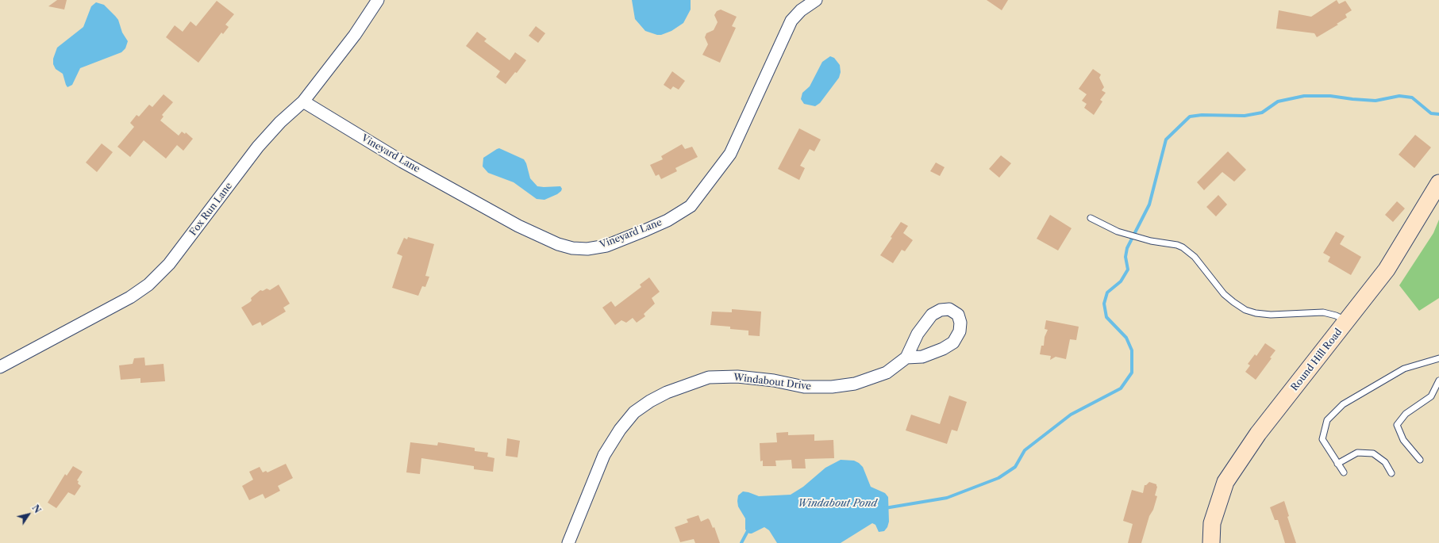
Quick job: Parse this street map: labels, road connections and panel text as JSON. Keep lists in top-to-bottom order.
{
  "streets": {
    "street": [
      "Vineyard Lane",
      "Fox Run Lane",
      "Round Hill Road",
      "Windabout Drive"
    ]
  },
  "crossings": [
    ["Vineyard Lane", "Fox Run Lane"]
  ],
  "water": ["Windabout Pond"],
  "north": "top right"
}
